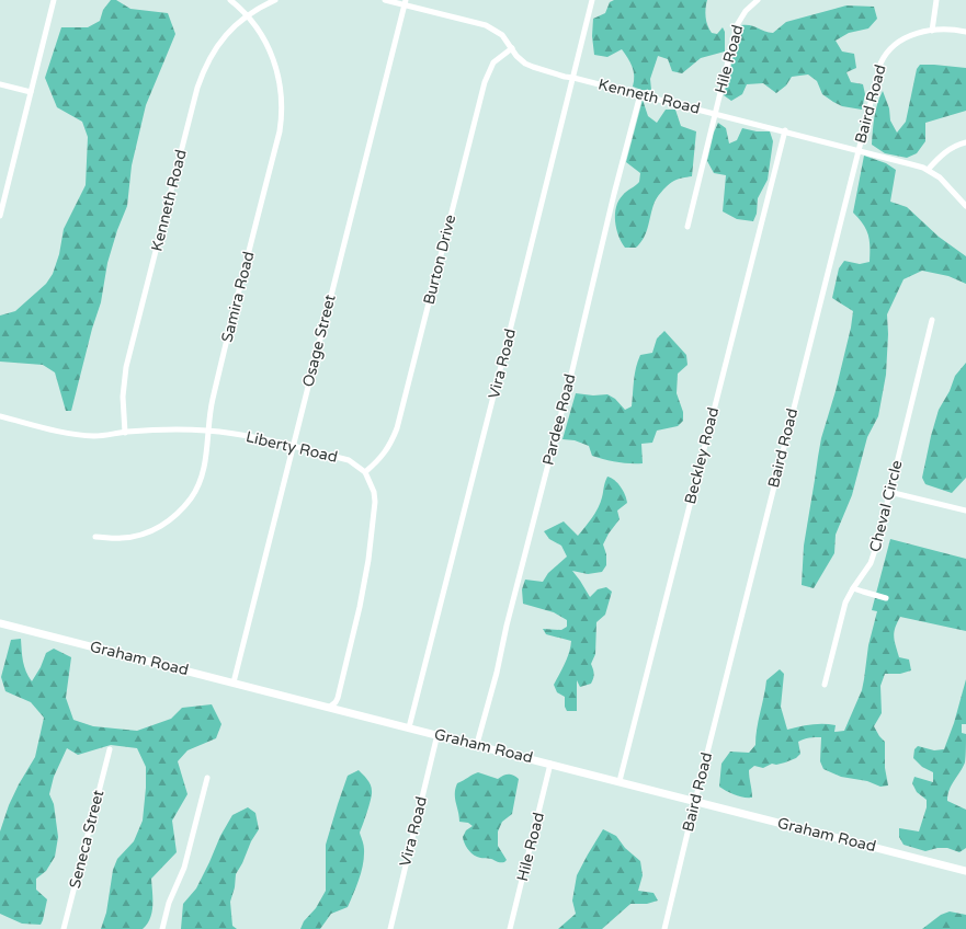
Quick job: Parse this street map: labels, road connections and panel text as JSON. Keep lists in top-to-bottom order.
{
  "streets": {
    "main road": ["Graham Road"],
    "street": [
      "Hile Road",
      "Kenneth Road",
      "Baird Road",
      "Burton Drive",
      "Samira Road",
      "Osage Street",
      "Vira Road",
      "Pardee Road",
      "Liberty Road",
      "Beckley Road",
      "Cheval Circle",
      "Seneca Street"
    ]
  },
  "crossings": [
    ["Hile Road", "Kenneth Road"],
    ["Hile Road", "Graham Road"],
    ["Kenneth Road", "Baird Road"],
    ["Kenneth Road", "Burton Drive"],
    ["Kenneth Road", "Samira Road"],
    ["Kenneth Road", "Osage Street"],
    ["Kenneth Road", "Vira Road"],
    ["Kenneth Road", "Pardee Road"],
    ["Kenneth Road", "Liberty Road"],
    ["Kenneth Road", "Beckley Road"],
    ["Baird Road", "Graham Road"],
    ["Burton Drive", "Liberty Road"],
    ["Samira Road", "Liberty Road"],
    ["Osage Street", "Liberty Road"],
    ["Osage Street", "Graham Road"],
    ["Vira Road", "Graham Road"],
    ["Pardee Road", "Graham Road"],
    ["Beckley Road", "Graham Road"]
  ]
}
